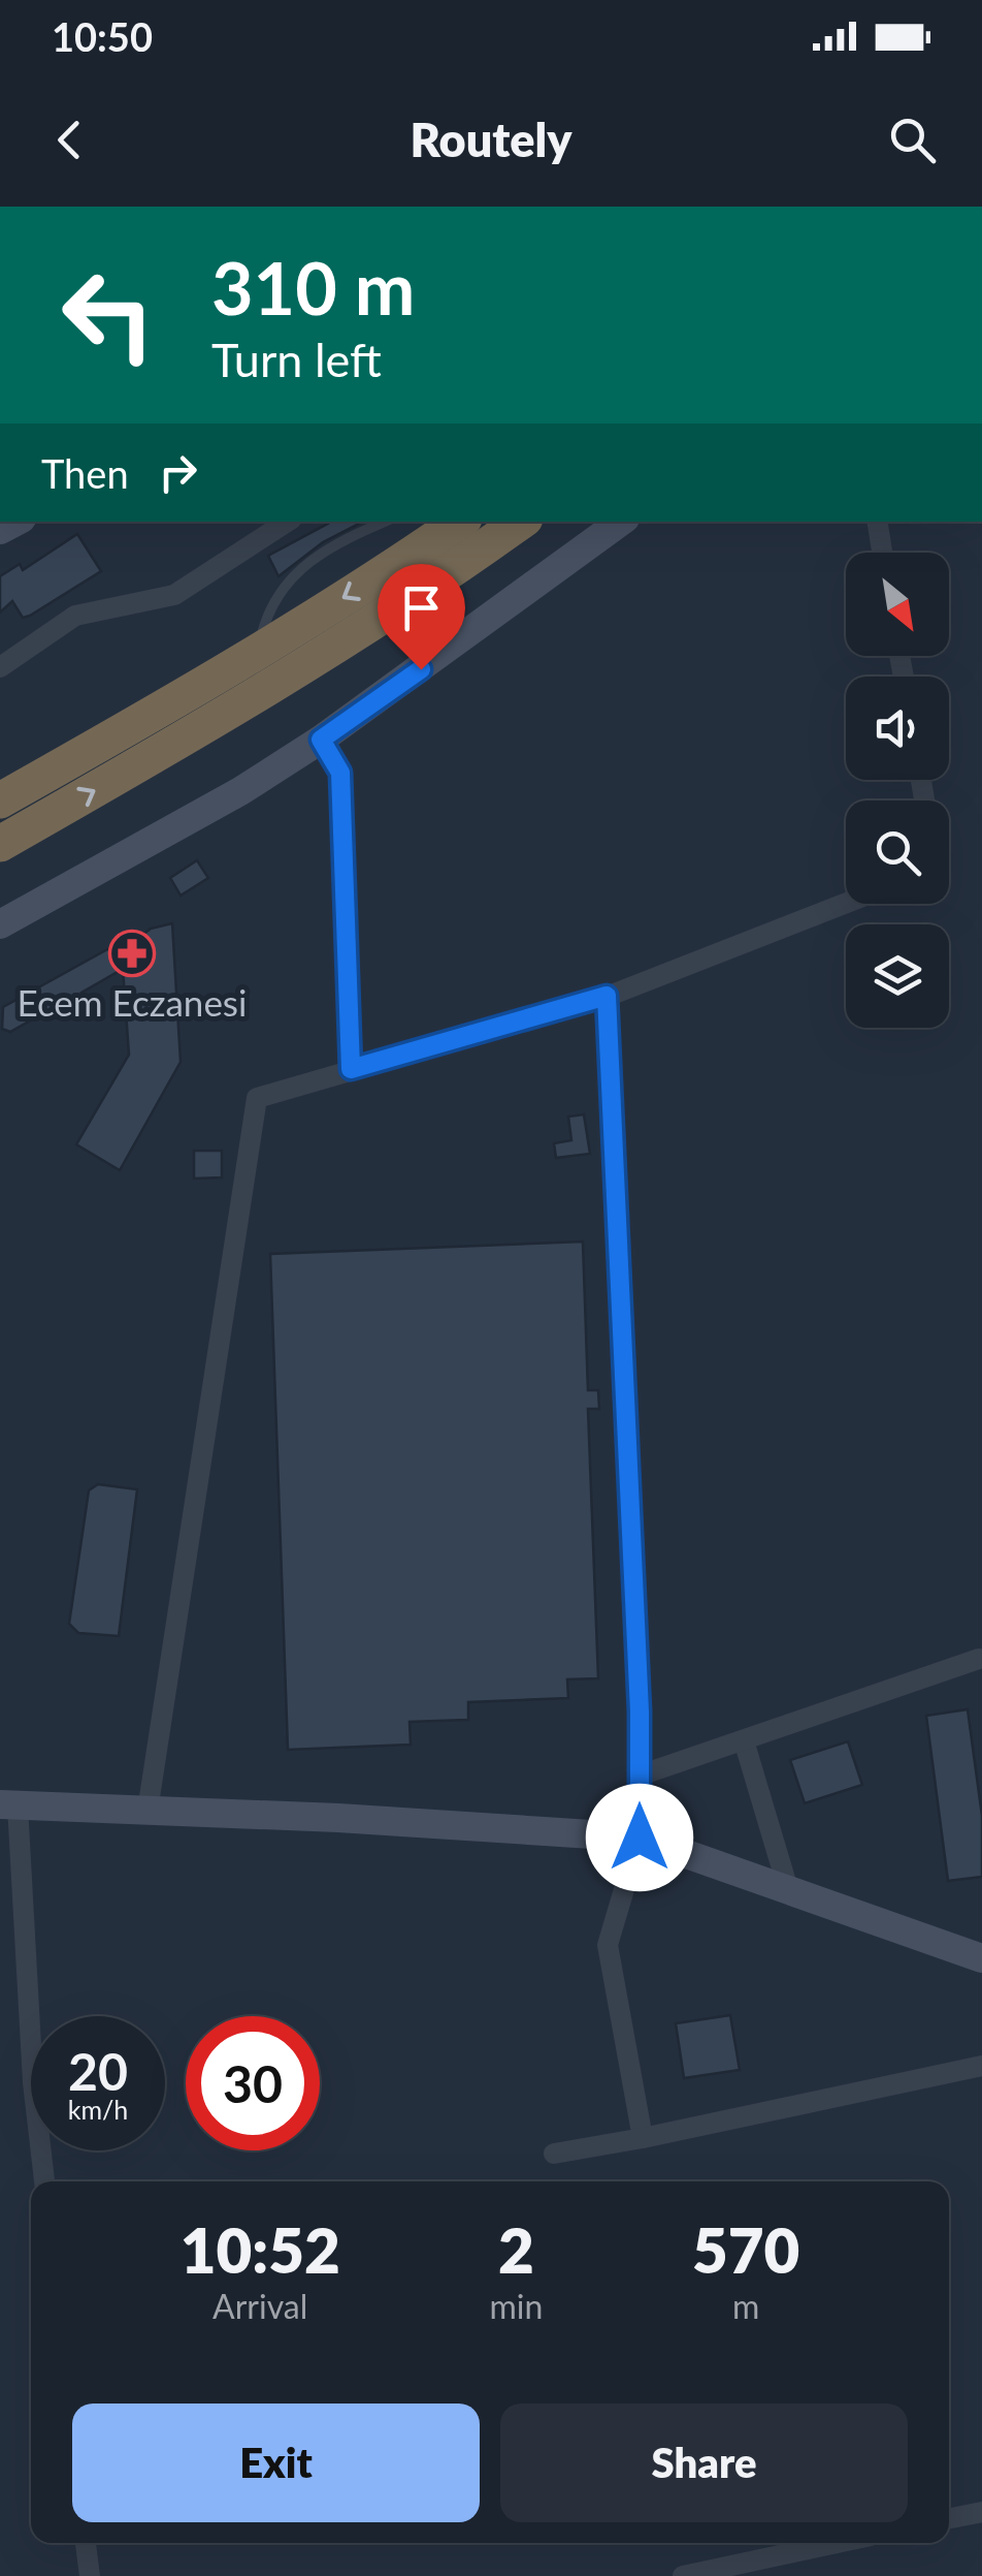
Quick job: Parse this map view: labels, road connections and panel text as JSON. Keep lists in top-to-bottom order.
{
  "places": {
    "pharmacy": ["Ecem Eczanesi"]
  },
  "north": "bottom right",
  "page": {
    "status": "10:50",
    "header": "Routely",
    "turn": ["310 m", "Turn left"],
    "then": "Then",
    "speed": "20 km/h",
    "limit": "30",
    "eta": [
      "10:52",
      "Arrival",
      "2",
      "min",
      "570",
      "m"
    ],
    "buttons": ["Exit", "Share"]
  }
}
